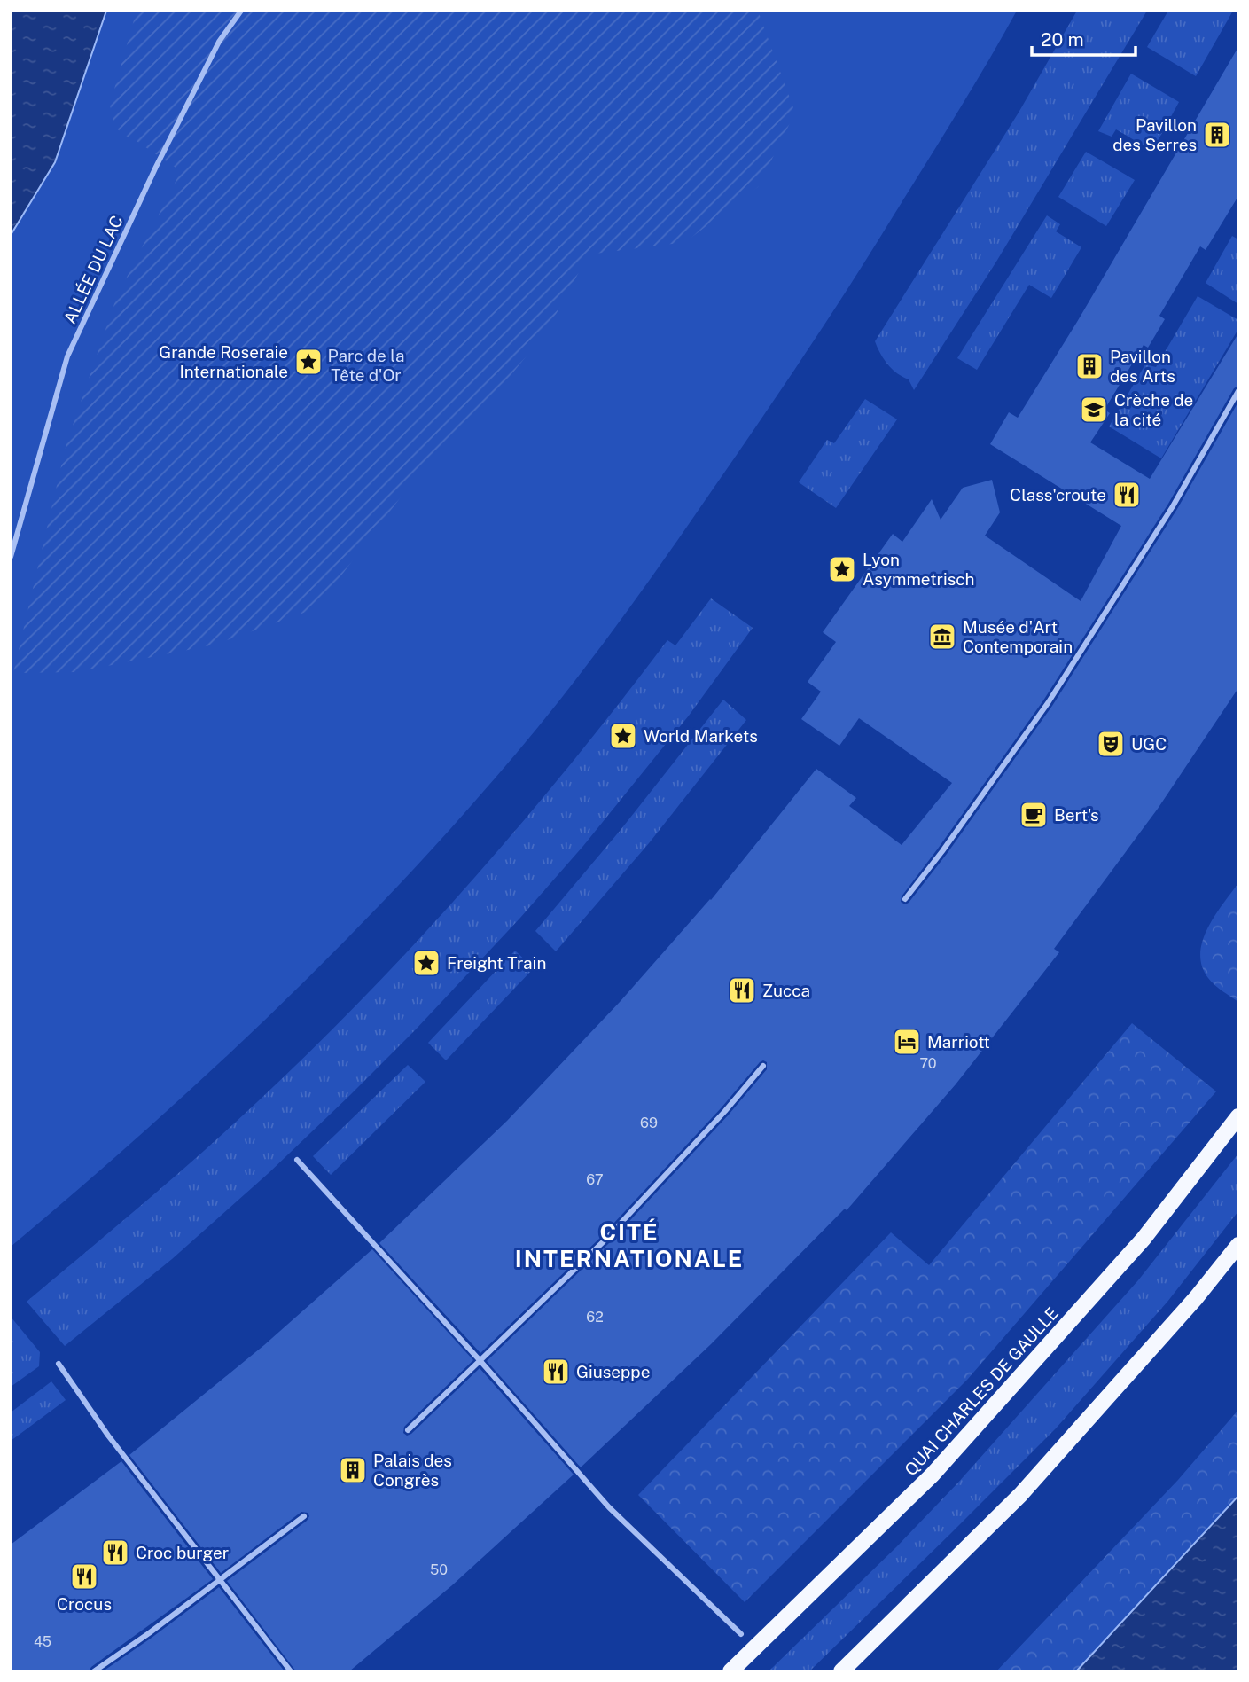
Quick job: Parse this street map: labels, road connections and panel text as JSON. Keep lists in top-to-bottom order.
{
  "streets": {
    "main road": ["QUAI CHARLES DE GAULLE"],
    "street": ["ALLÉE DU LAC"]
  },
  "districts": ["CITÉ INTERNATIONALE"],
  "parks": ["Parc de la Tête d'Or"],
  "places": {
    "building": ["Pavillon des Serres", "Pavillon des Arts", "Palais des Congrès"],
    "place": [
      "Grande Roseraie Internationale",
      "Lyon Asymmetrisch",
      "World Markets",
      "Freight Train"
    ],
    "school or university": ["Crèche de la cité"],
    "restaurant": [
      "Class'croute",
      "Zucca",
      "Giuseppe",
      "Croc burger",
      "Crocus"
    ],
    "museum": ["Musée d'Art Contemporain"],
    "theatre": ["UGC"],
    "cafe": ["Bert's"],
    "hotel": ["Marriott"]
  },
  "house_numbers": [
    "70",
    "69",
    "67",
    "62",
    "50",
    "45"
  ],
  "scale_bar": "20 m"
}
